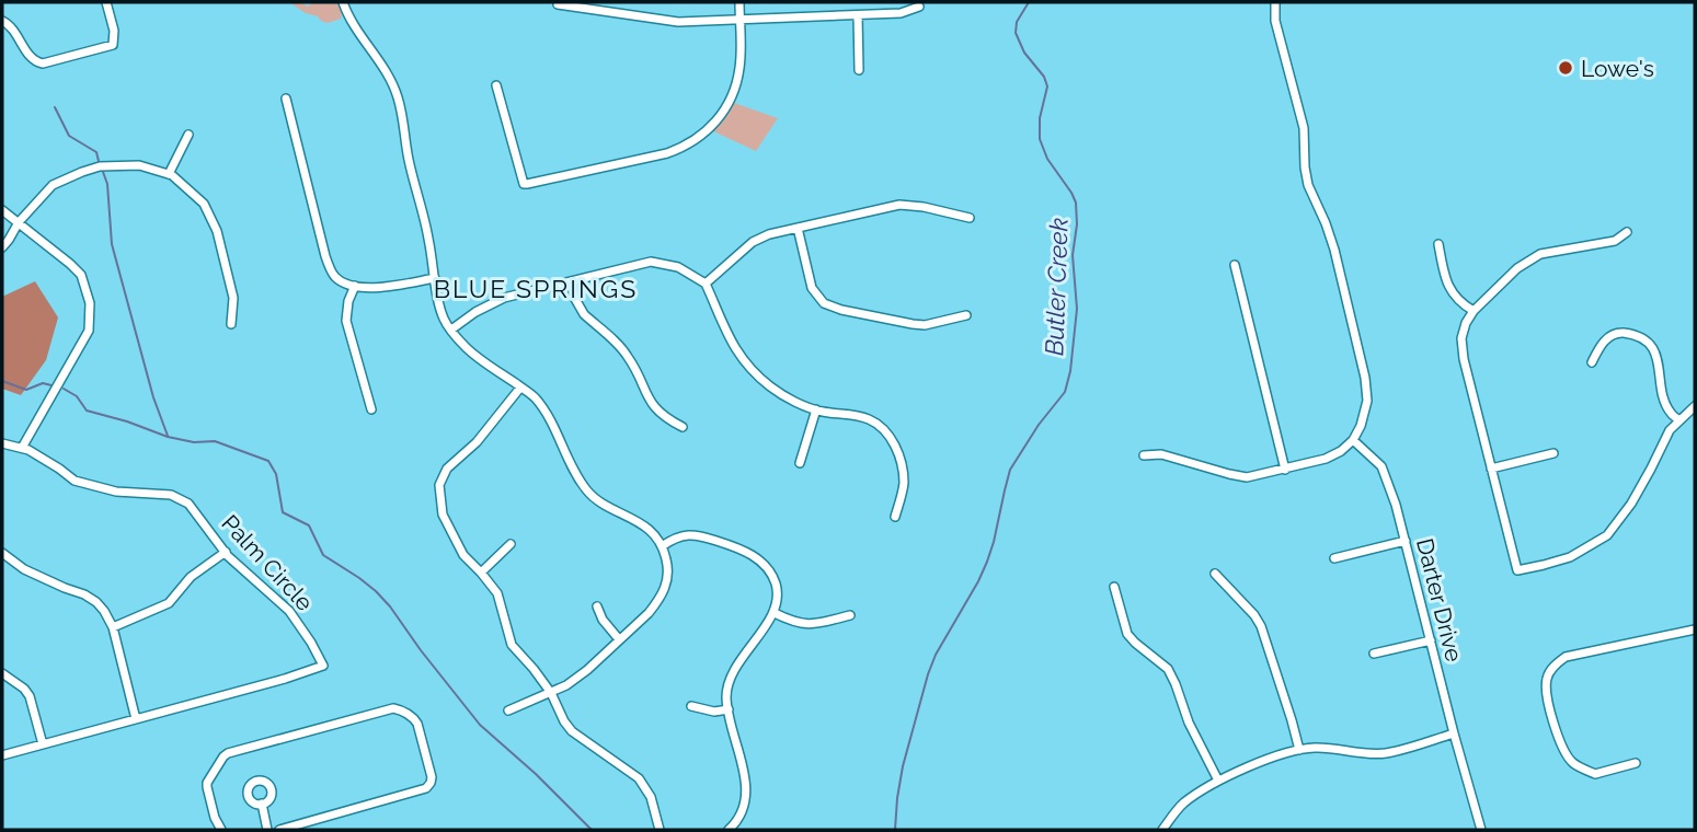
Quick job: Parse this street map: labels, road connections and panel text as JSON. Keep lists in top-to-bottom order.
{
  "streets": {
    "street": ["Palm Circle", "Darter Drive"]
  },
  "districts": ["BLUE SPRINGS"],
  "water": ["Butler Creek"],
  "places": ["Lowe's"]
}
